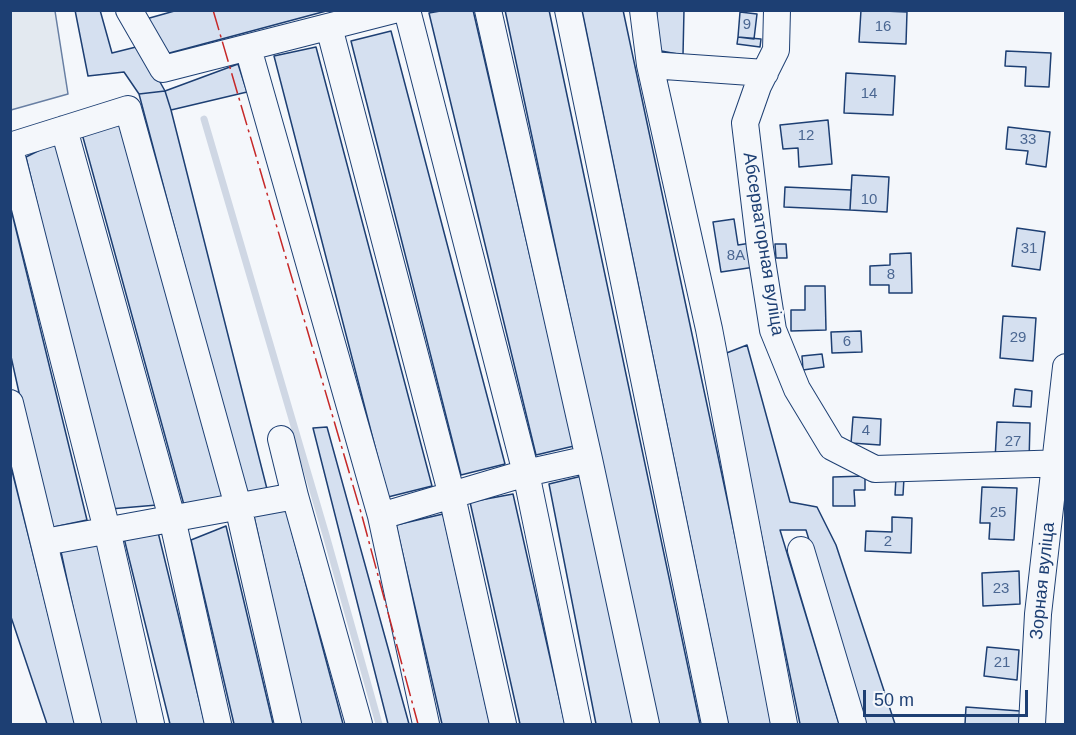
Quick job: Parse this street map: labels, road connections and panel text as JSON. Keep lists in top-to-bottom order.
{
  "streets": {
    "street": ["Абсерваторная вуліца", "Зорная вуліца"]
  },
  "crossings": [
    ["Абсерваторная вуліца", "Зорная вуліца"]
  ],
  "house_numbers": [
    "9",
    "16",
    "14",
    "12",
    "33",
    "10",
    "31",
    "8А",
    "8",
    "29",
    "6",
    "4",
    "27",
    "25",
    "2",
    "23",
    "21"
  ],
  "scale_bar": "50 m"
}
